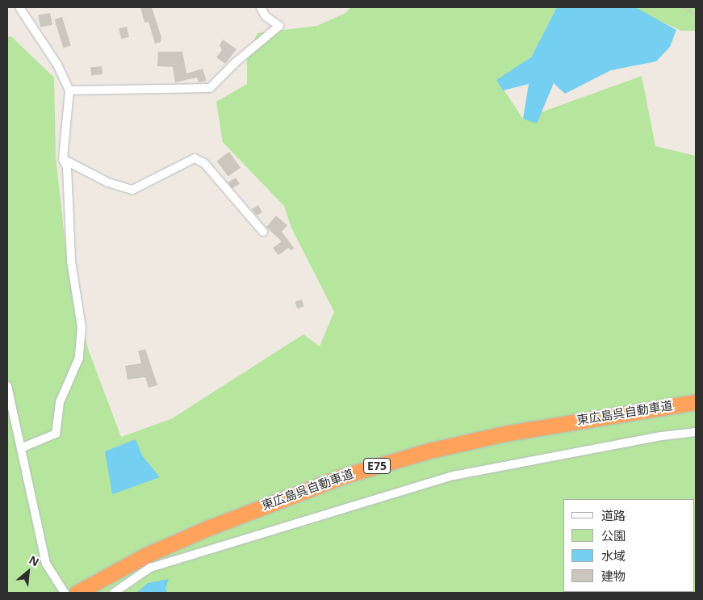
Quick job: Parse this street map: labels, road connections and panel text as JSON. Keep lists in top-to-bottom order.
{
  "streets": {
    "highway": ["東広島呉自動車道", "E75"]
  },
  "legend": [
    "道路",
    "公園",
    "水域",
    "建物"
  ],
  "north": "top right"
}
